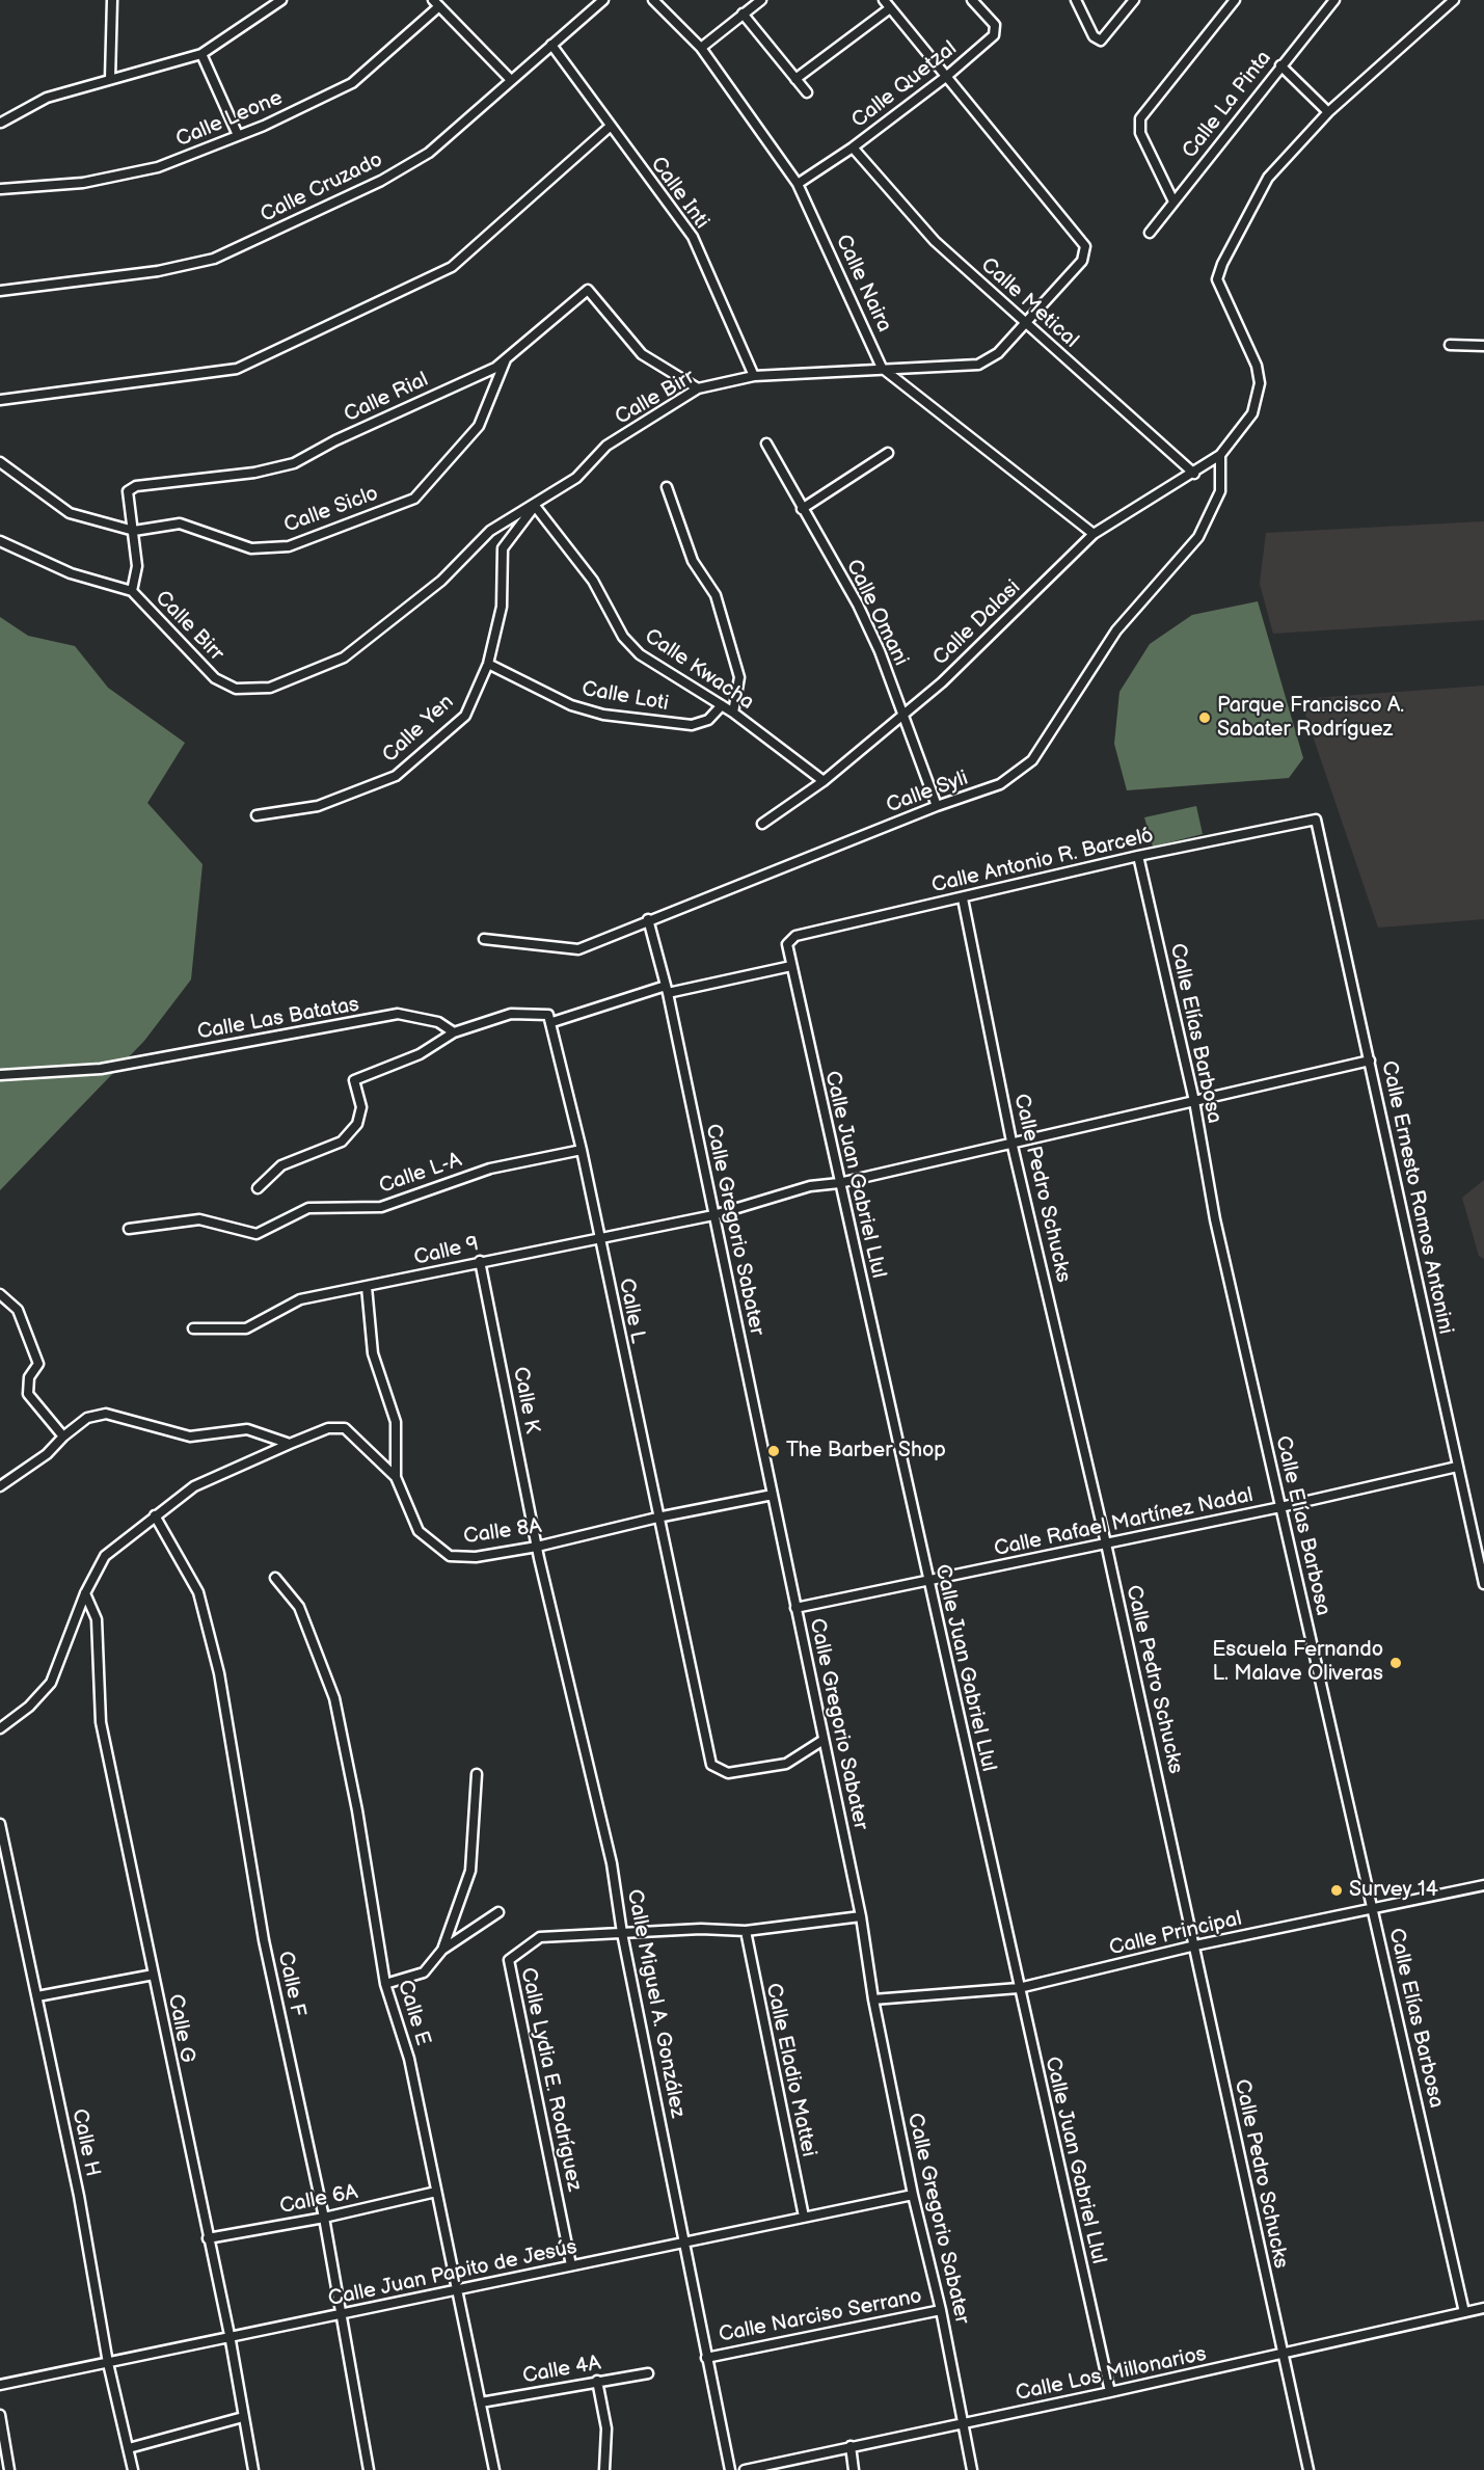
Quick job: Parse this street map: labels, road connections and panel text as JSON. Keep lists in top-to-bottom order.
{
  "streets": {
    "street": [
      "Calle Quetzal",
      "Calle La Pinta",
      "Calle Leone",
      "Calle Cruzado",
      "Calle Inti",
      "Calle Naira",
      "Calle Metical",
      "Calle Rial",
      "Calle Birr",
      "Calle Siclo",
      "Calle Omani",
      "Calle Dalasi",
      "Calle Kwacha",
      "Calle Loti",
      "Calle Yen",
      "Calle Syli",
      "Calle Antonio R. Barceló",
      "Calle Las Batatas",
      "Calle Elías Barbosa",
      "Calle L-A",
      "Calle Juan Gabriel Llul",
      "Calle Pedro Schucks",
      "Calle Ernesto Ramos Antonini",
      "Calle Gregorio Sabater",
      "Calle 9",
      "Calle L",
      "Calle K",
      "Calle Rafael Martínez Nadal",
      "Calle 8A",
      "Calle Principal",
      "Calle F",
      "Calle Miguel A. González",
      "Calle E",
      "Calle G",
      "Calle Eladio Mattei",
      "Calle Lydia E. Rodríguez",
      "Calle H",
      "Calle 6A",
      "Calle Juan Papito de Jesús",
      "Calle Narciso Serrano",
      "Calle 4A",
      "Calle Los Millonarios"
    ]
  },
  "crossings": [
    ["Calle Quetzal", "Calle Naira"],
    ["Calle Quetzal", "Calle Metical"],
    ["Calle Quetzal", "Calle Birr"],
    ["Calle Cruzado", "Calle Inti"],
    ["Calle Inti", "Calle Birr"],
    ["Calle Naira", "Calle Birr"],
    ["Calle Naira", "Calle Dalasi"],
    ["Calle Metical", "Calle Birr"],
    ["Calle Metical", "Calle Dalasi"],
    ["Calle Rial", "Calle Birr"],
    ["Calle Rial", "Calle Siclo"],
    ["Calle Birr", "Calle Kwacha"],
    ["Calle Birr", "Calle Yen"],
    ["Calle Omani", "Calle Dalasi"],
    ["Calle Omani", "Calle Syli"],
    ["Calle Dalasi", "Calle Kwacha"],
    ["Calle Dalasi", "Calle Syli"],
    ["Calle Kwacha", "Calle Loti"],
    ["Calle Kwacha", "Calle Yen"],
    ["Calle Loti", "Calle Yen"],
    ["Calle Syli", "Calle Gregorio Sabater"],
    ["Calle Antonio R. Barceló", "Calle Elías Barbosa"],
    ["Calle Antonio R. Barceló", "Calle Juan Gabriel Llul"],
    ["Calle Antonio R. Barceló", "Calle Pedro Schucks"],
    ["Calle Antonio R. Barceló", "Calle Ernesto Ramos Antonini"],
    ["Calle Elías Barbosa", "Calle 9"],
    ["Calle Elías Barbosa", "Calle Rafael Martínez Nadal"],
    ["Calle Elías Barbosa", "Calle Principal"],
    ["Calle Elías Barbosa", "Calle Los Millonarios"],
    ["Calle L-A", "Calle L"],
    ["Calle Juan Gabriel Llul", "Calle 9"],
    ["Calle Juan Gabriel Llul", "Calle Rafael Martínez Nadal"],
    ["Calle Juan Gabriel Llul", "Calle Principal"],
    ["Calle Juan Gabriel Llul", "Calle Los Millonarios"],
    ["Calle Pedro Schucks", "Calle 9"],
    ["Calle Pedro Schucks", "Calle Rafael Martínez Nadal"],
    ["Calle Pedro Schucks", "Calle Principal"],
    ["Calle Pedro Schucks", "Calle Los Millonarios"],
    ["Calle Ernesto Ramos Antonini", "Calle 9"],
    ["Calle Ernesto Ramos Antonini", "Calle Rafael Martínez Nadal"],
    ["Calle Gregorio Sabater", "Calle 9"],
    ["Calle Gregorio Sabater", "Calle L"],
    ["Calle Gregorio Sabater", "Calle Rafael Martínez Nadal"],
    ["Calle Gregorio Sabater", "Calle 8A"],
    ["Calle Gregorio Sabater", "Calle Principal"],
    ["Calle Gregorio Sabater", "Calle Lydia E. Rodríguez"],
    ["Calle Gregorio Sabater", "Calle Juan Papito de Jesús"],
    ["Calle Gregorio Sabater", "Calle Narciso Serrano"],
    ["Calle Gregorio Sabater", "Calle Los Millonarios"],
    ["Calle 9", "Calle L"],
    ["Calle 9", "Calle K"],
    ["Calle 9", "Calle 8A"],
    ["Calle L", "Calle 8A"],
    ["Calle K", "Calle 8A"],
    ["Calle K", "Calle Miguel A. González"],
    ["Calle 8A", "Calle Miguel A. González"],
    ["Calle F", "Calle 6A"],
    ["Calle F", "Calle Juan Papito de Jesús"],
    ["Calle Miguel A. González", "Calle Lydia E. Rodríguez"],
    ["Calle Miguel A. González", "Calle Juan Papito de Jesús"],
    ["Calle Miguel A. González", "Calle Narciso Serrano"],
    ["Calle E", "Calle 6A"],
    ["Calle E", "Calle Juan Papito de Jesús"],
    ["Calle E", "Calle 4A"],
    ["Calle G", "Calle 6A"],
    ["Calle G", "Calle Juan Papito de Jesús"],
    ["Calle Eladio Mattei", "Calle Lydia E. Rodríguez"],
    ["Calle Eladio Mattei", "Calle Juan Papito de Jesús"],
    ["Calle Lydia E. Rodríguez", "Calle Juan Papito de Jesús"],
    ["Calle H", "Calle Juan Papito de Jesús"]
  ],
  "places": [
    "Parque Francisco A. Sabater Rodríguez",
    "The Barber Shop",
    "Escuela Fernando L. Malave Oliveras",
    "Survey 14"
  ]
}
